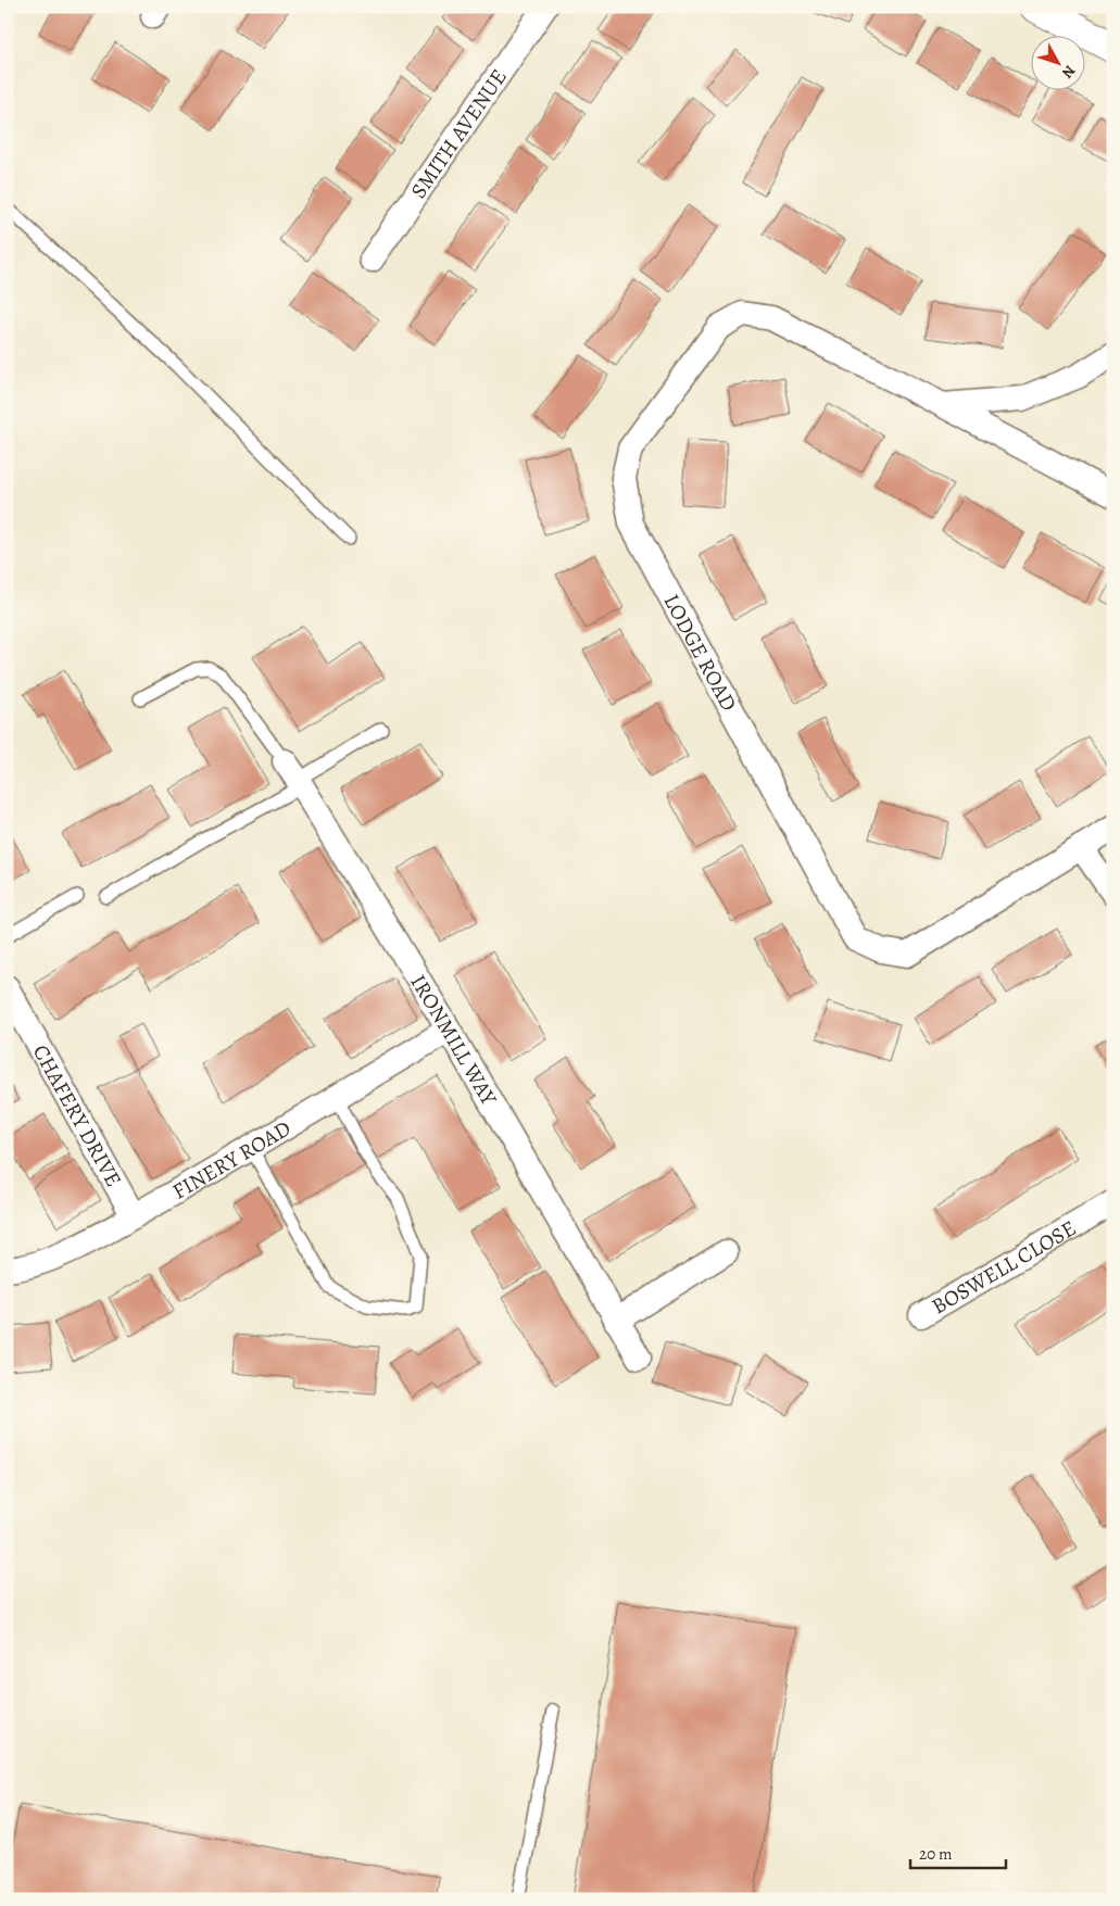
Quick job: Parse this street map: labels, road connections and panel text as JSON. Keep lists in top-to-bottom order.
{
  "streets": {
    "street": [
      "SMITH AVENUE",
      "LODGE ROAD",
      "IRONMILL WAY",
      "CHAFERY DRIVE",
      "FINERY ROAD",
      "BOSWELL CLOSE"
    ]
  },
  "crossings": [
    ["IRONMILL WAY", "FINERY ROAD"],
    ["CHAFERY DRIVE", "FINERY ROAD"]
  ],
  "scale_bar": "20 m",
  "north": "bottom right"
}
